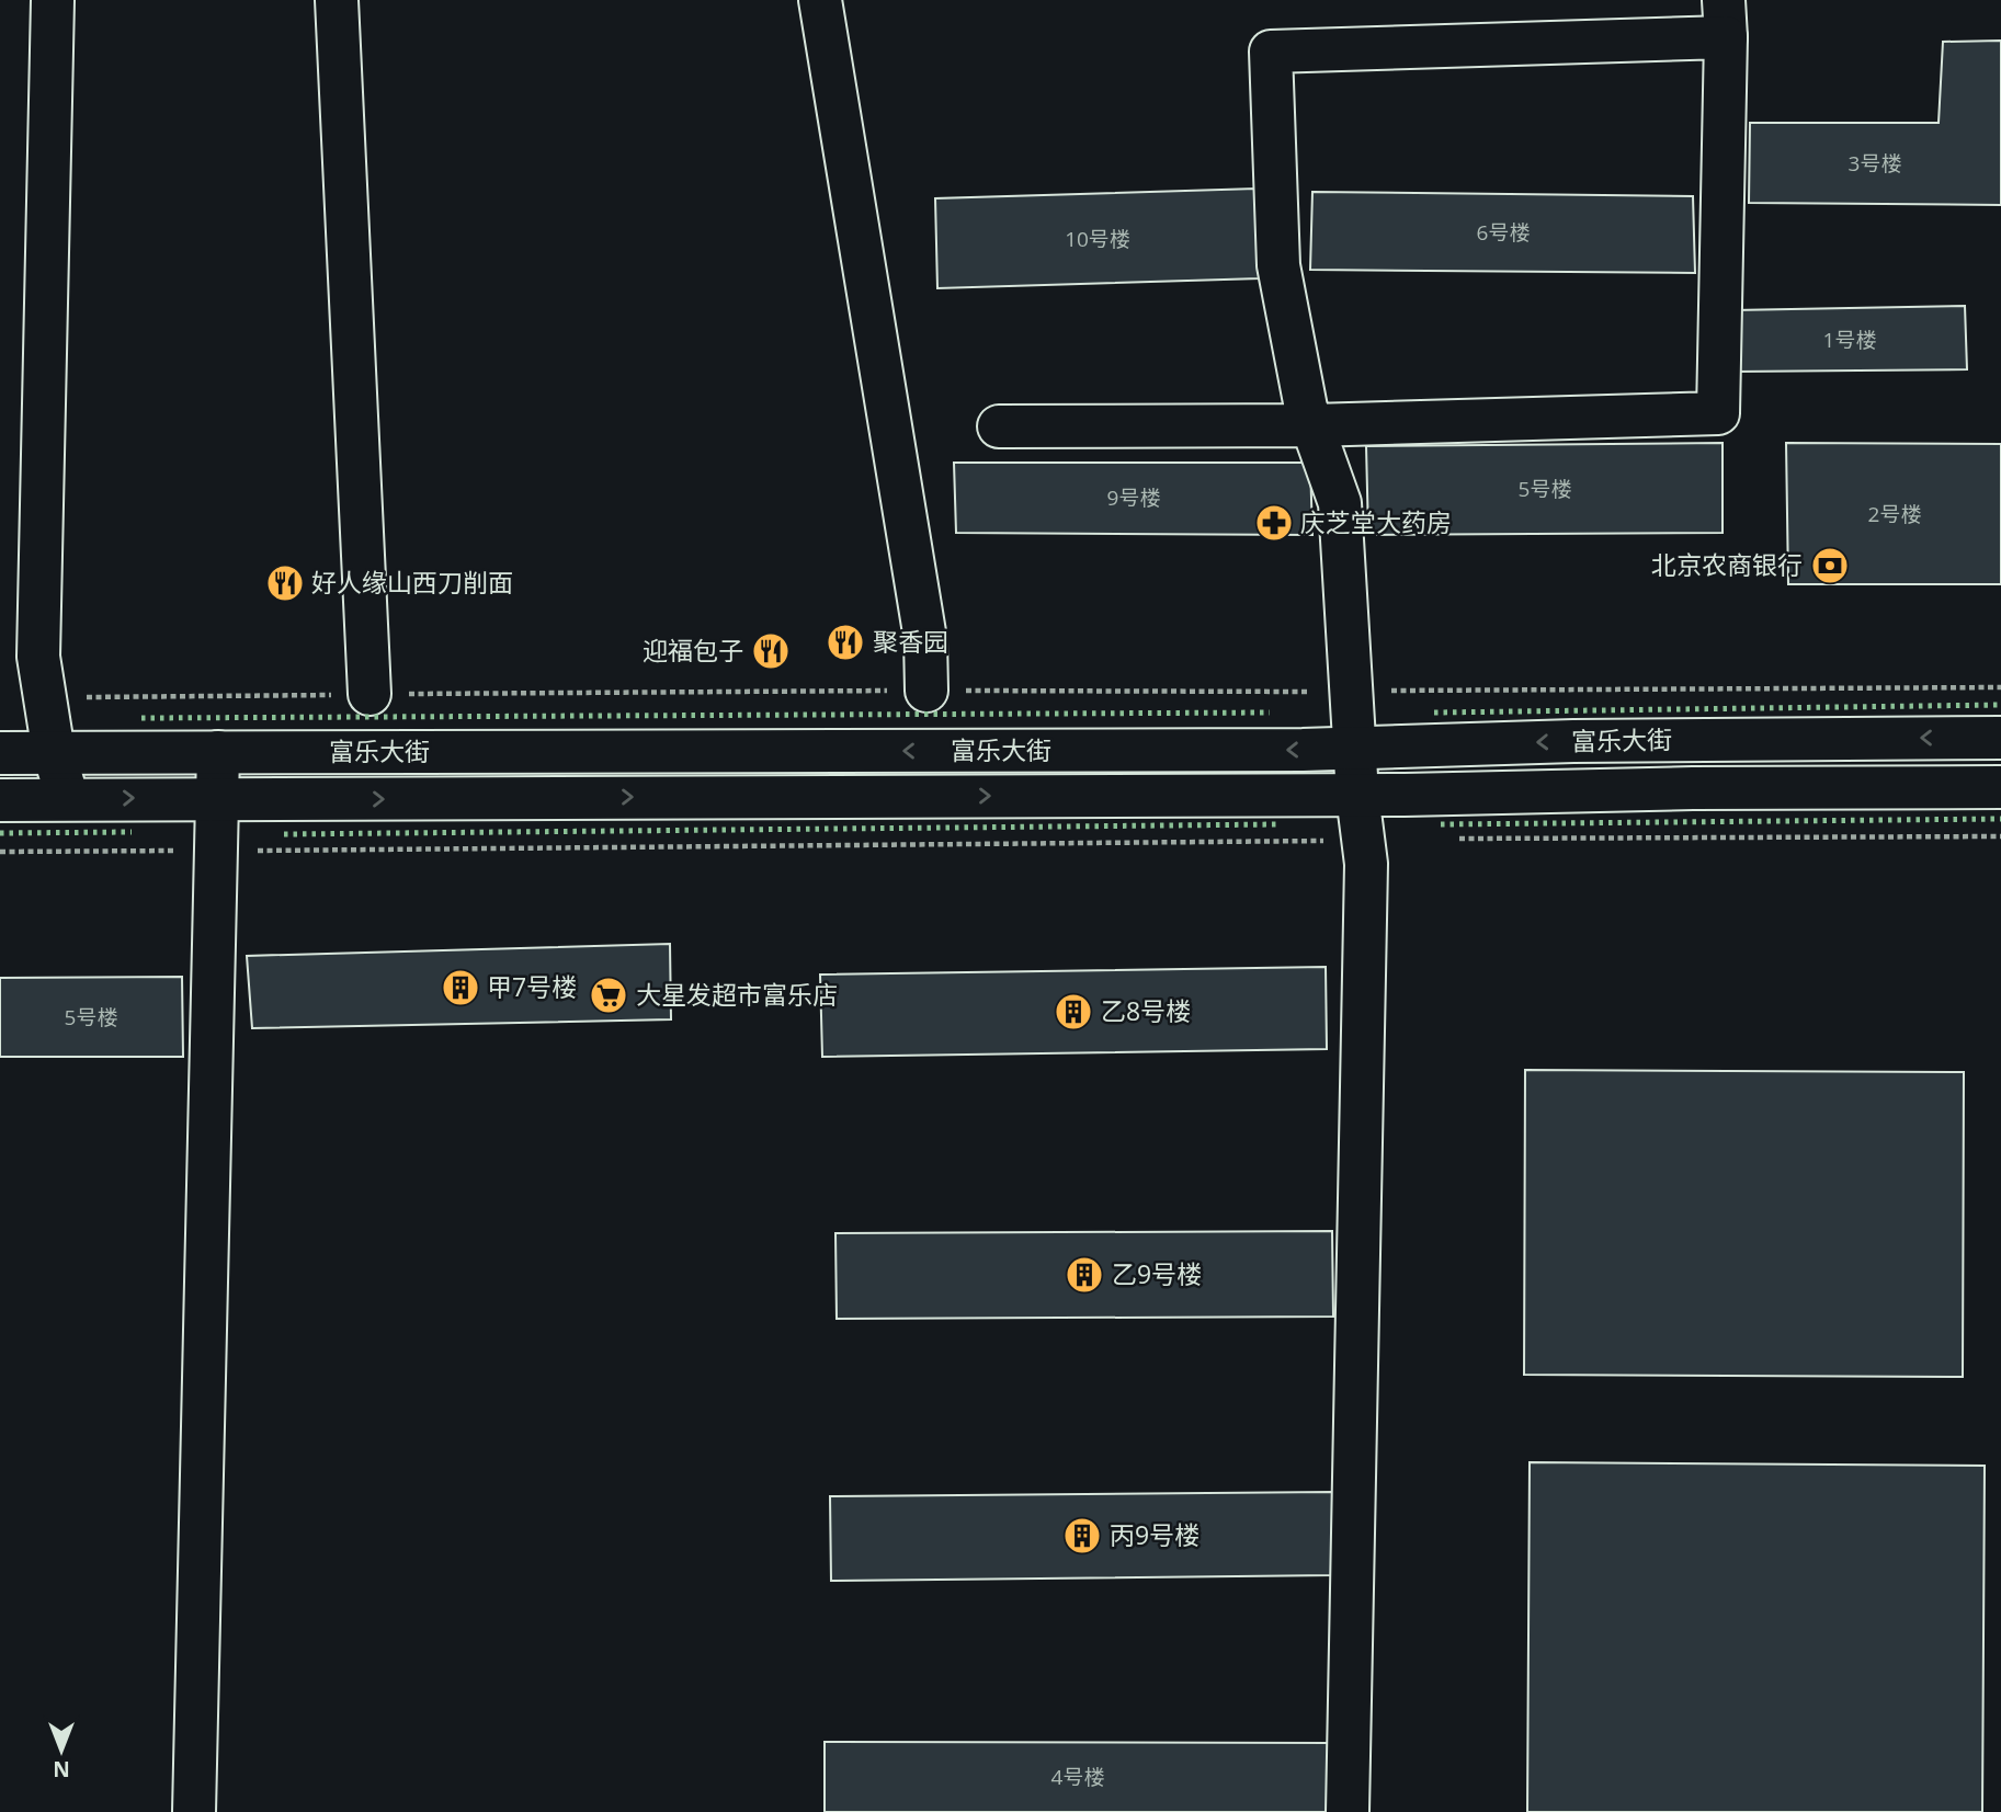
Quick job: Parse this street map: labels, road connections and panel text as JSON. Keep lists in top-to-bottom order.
{
  "streets": {
    "main road": ["富乐大街"]
  },
  "places": {
    "pharmacy": ["庆芝堂大药房"],
    "bank": ["北京农商银行"],
    "restaurant": ["好人缘山西刀削面", "聚香园", "迎福包子"],
    "building": [
      "甲7号楼",
      "乙8号楼",
      "乙9号楼",
      "丙9号楼"
    ],
    "supermarket": ["大星发超市富乐店"]
  },
  "house_numbers": [
    "3号楼",
    "6号楼",
    "10号楼",
    "1号楼",
    "5号楼",
    "9号楼",
    "2号楼",
    "5号楼",
    "4号楼"
  ],
  "north": "bottom"
}
